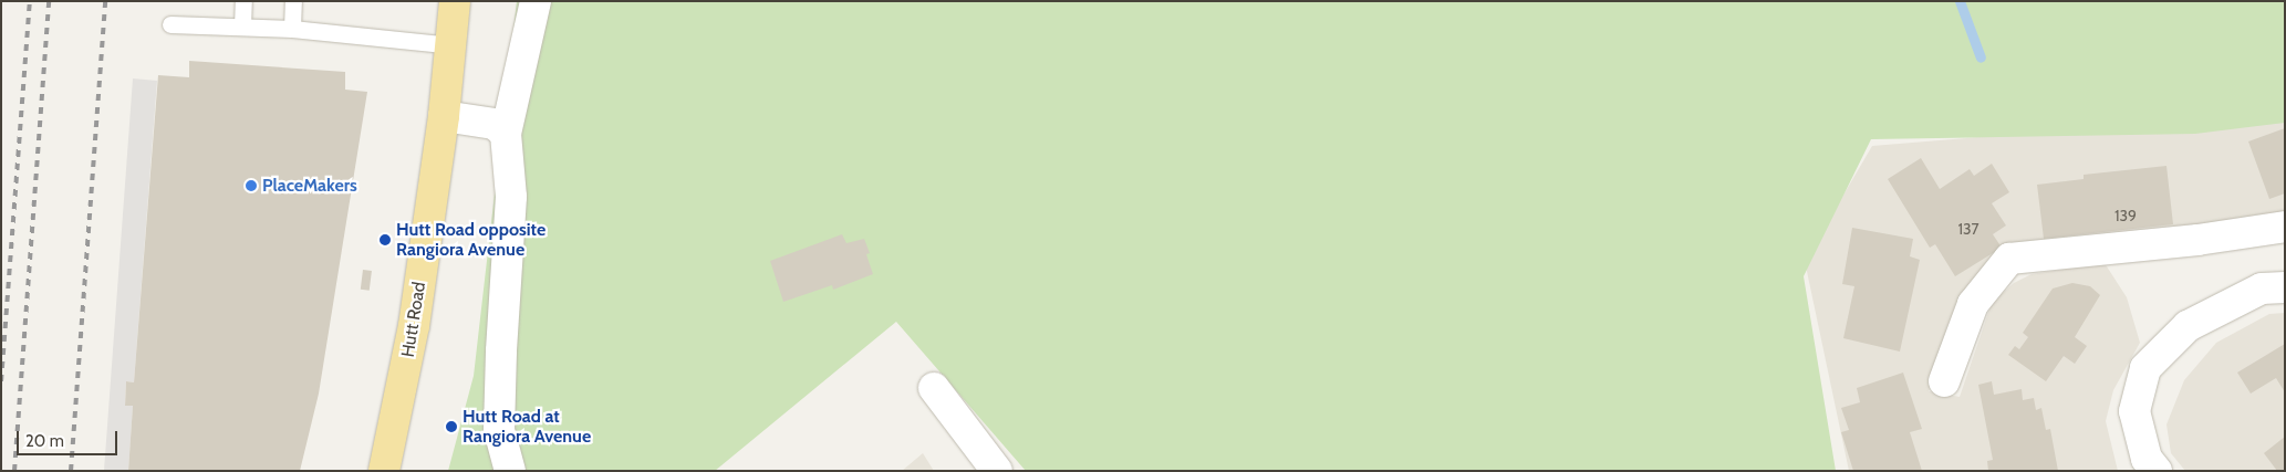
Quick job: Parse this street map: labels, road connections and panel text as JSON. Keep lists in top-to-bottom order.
{
  "streets": {
    "main road": ["Hutt Road"]
  },
  "places": ["PlaceMakers", "Hutt Road opposite Rangiora Avenue", "Hutt Road at Rangiora Avenue"],
  "house_numbers": ["139", "137"],
  "scale_bar": "20 m"
}
